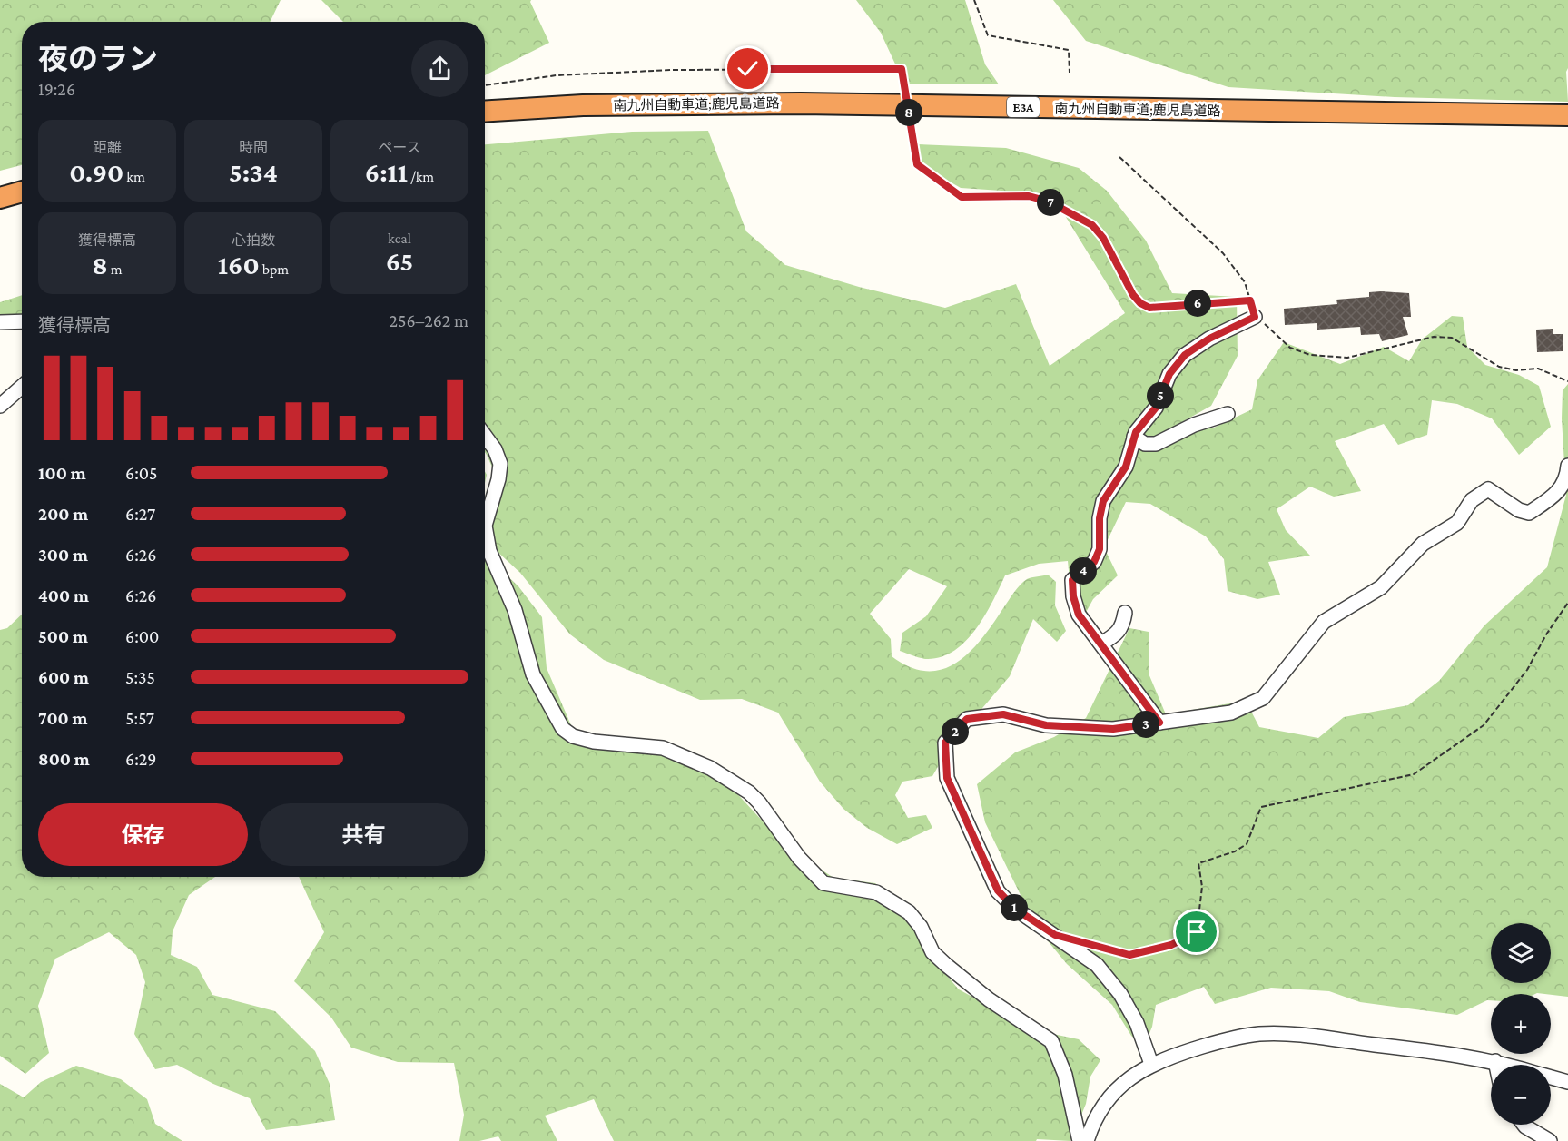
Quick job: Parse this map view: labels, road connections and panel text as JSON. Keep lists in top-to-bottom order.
{
  "streets": {
    "highway": ["南九州自動車道;鹿児島道路", "E3A"]
  },
  "page": {
    "heading": ["夜のラン", "19:26"],
    "pins": [
      "8",
      "7",
      "6",
      "5",
      "4",
      "3",
      "2",
      "1"
    ],
    "stats": [
      ["距離", "0.90 km"],
      ["時間", "5:34"],
      ["ペース", "6:11 /km"],
      ["獲得標高", "8 m"],
      ["心拍数", "160 bpm"],
      ["kcal", "65"]
    ],
    "chart": ["獲得標高", "256–262 m"],
    "list": [
      {
        "name": "100 m",
        "note": "6:05"
      },
      {
        "name": "200 m",
        "note": "6:27"
      },
      {
        "name": "300 m",
        "note": "6:26"
      },
      {
        "name": "400 m",
        "note": "6:26"
      },
      {
        "name": "500 m",
        "note": "6:00"
      },
      {
        "name": "600 m",
        "note": "5:35"
      },
      {
        "name": "700 m",
        "note": "5:57"
      },
      {
        "name": "800 m",
        "note": "6:29"
      }
    ],
    "buttons": ["保存", "共有"],
    "map_buttons": ["+", "−"]
  }
}
